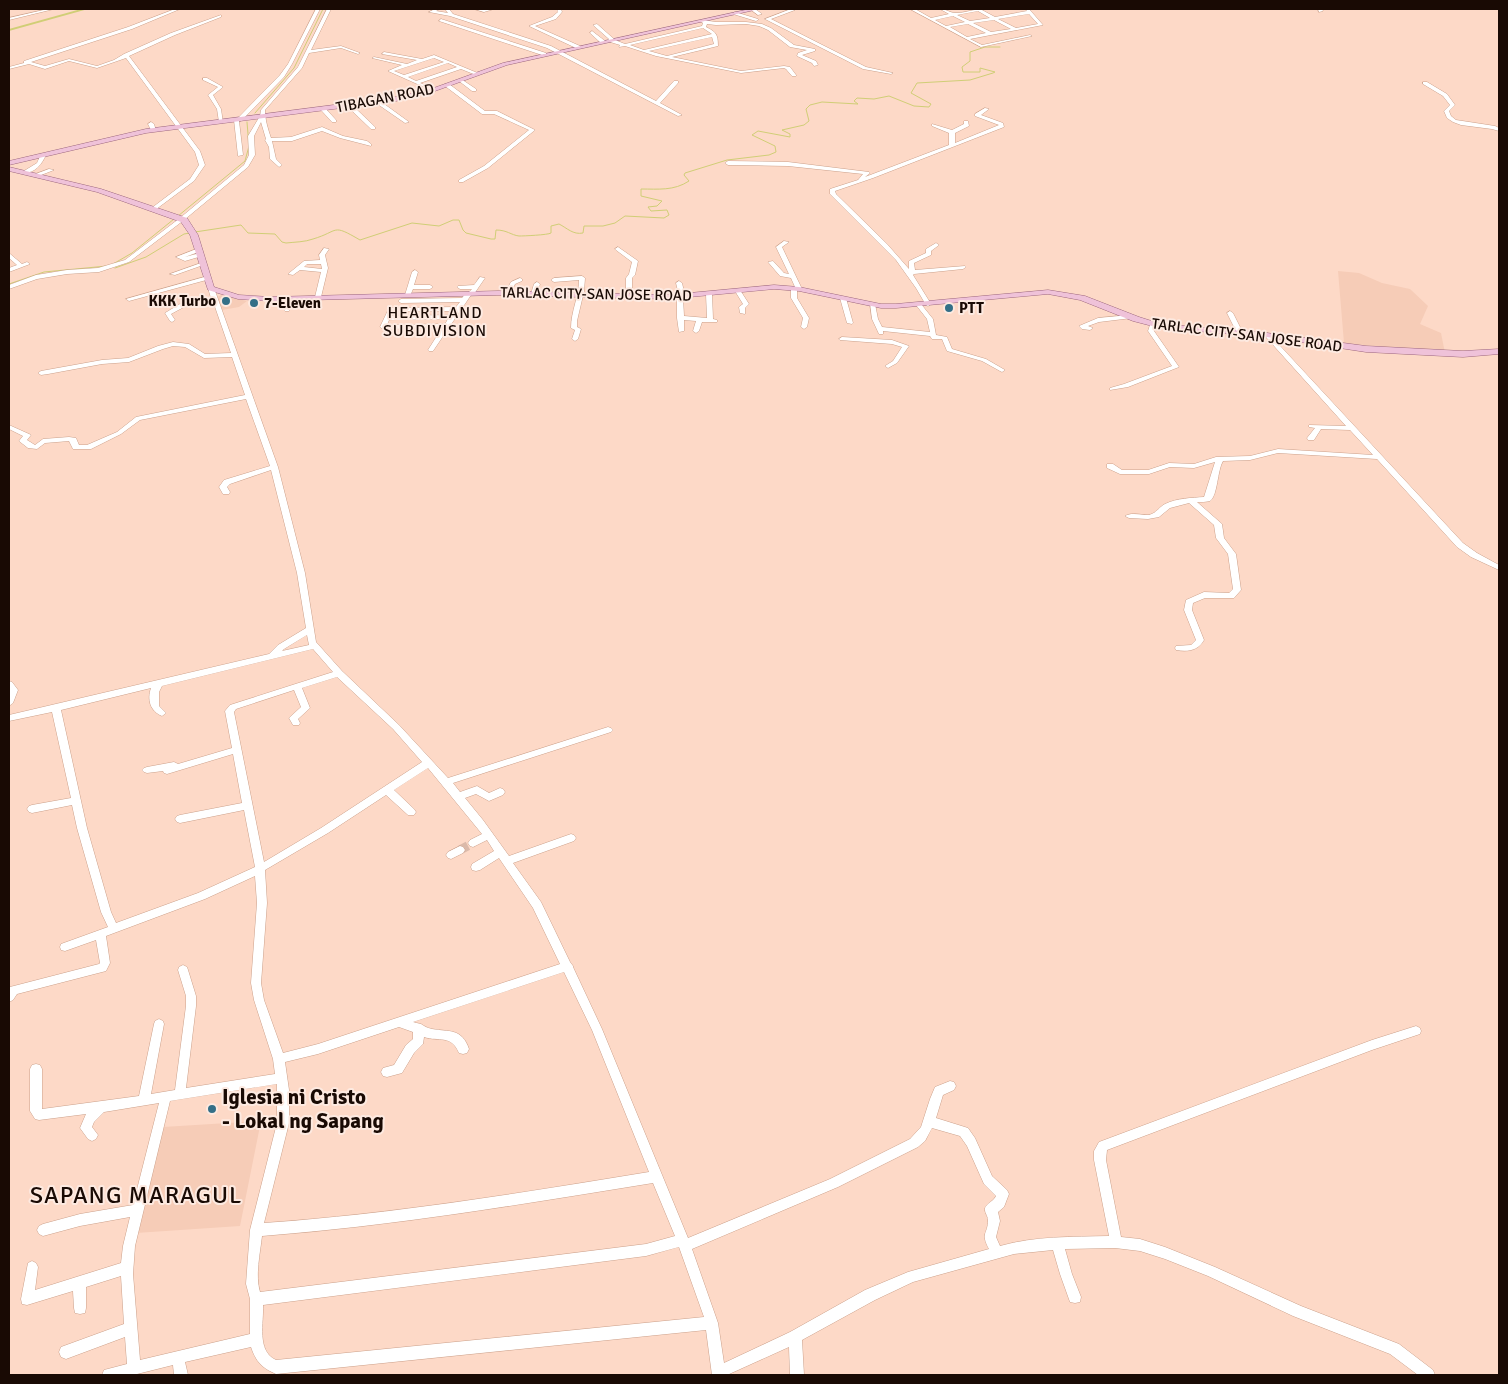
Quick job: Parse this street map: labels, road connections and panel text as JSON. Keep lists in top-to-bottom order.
{
  "streets": {
    "main road": ["TIBAGAN ROAD", "TARLAC CITY-SAN JOSE ROAD"]
  },
  "districts": ["HEARTLAND SUBDIVISION", "SAPANG MARAGUL"],
  "places": [
    "KKK Turbo",
    "7-Eleven",
    "PTT",
    "Iglesia ni Cristo - Lokal ng Sapang"
  ]
}
